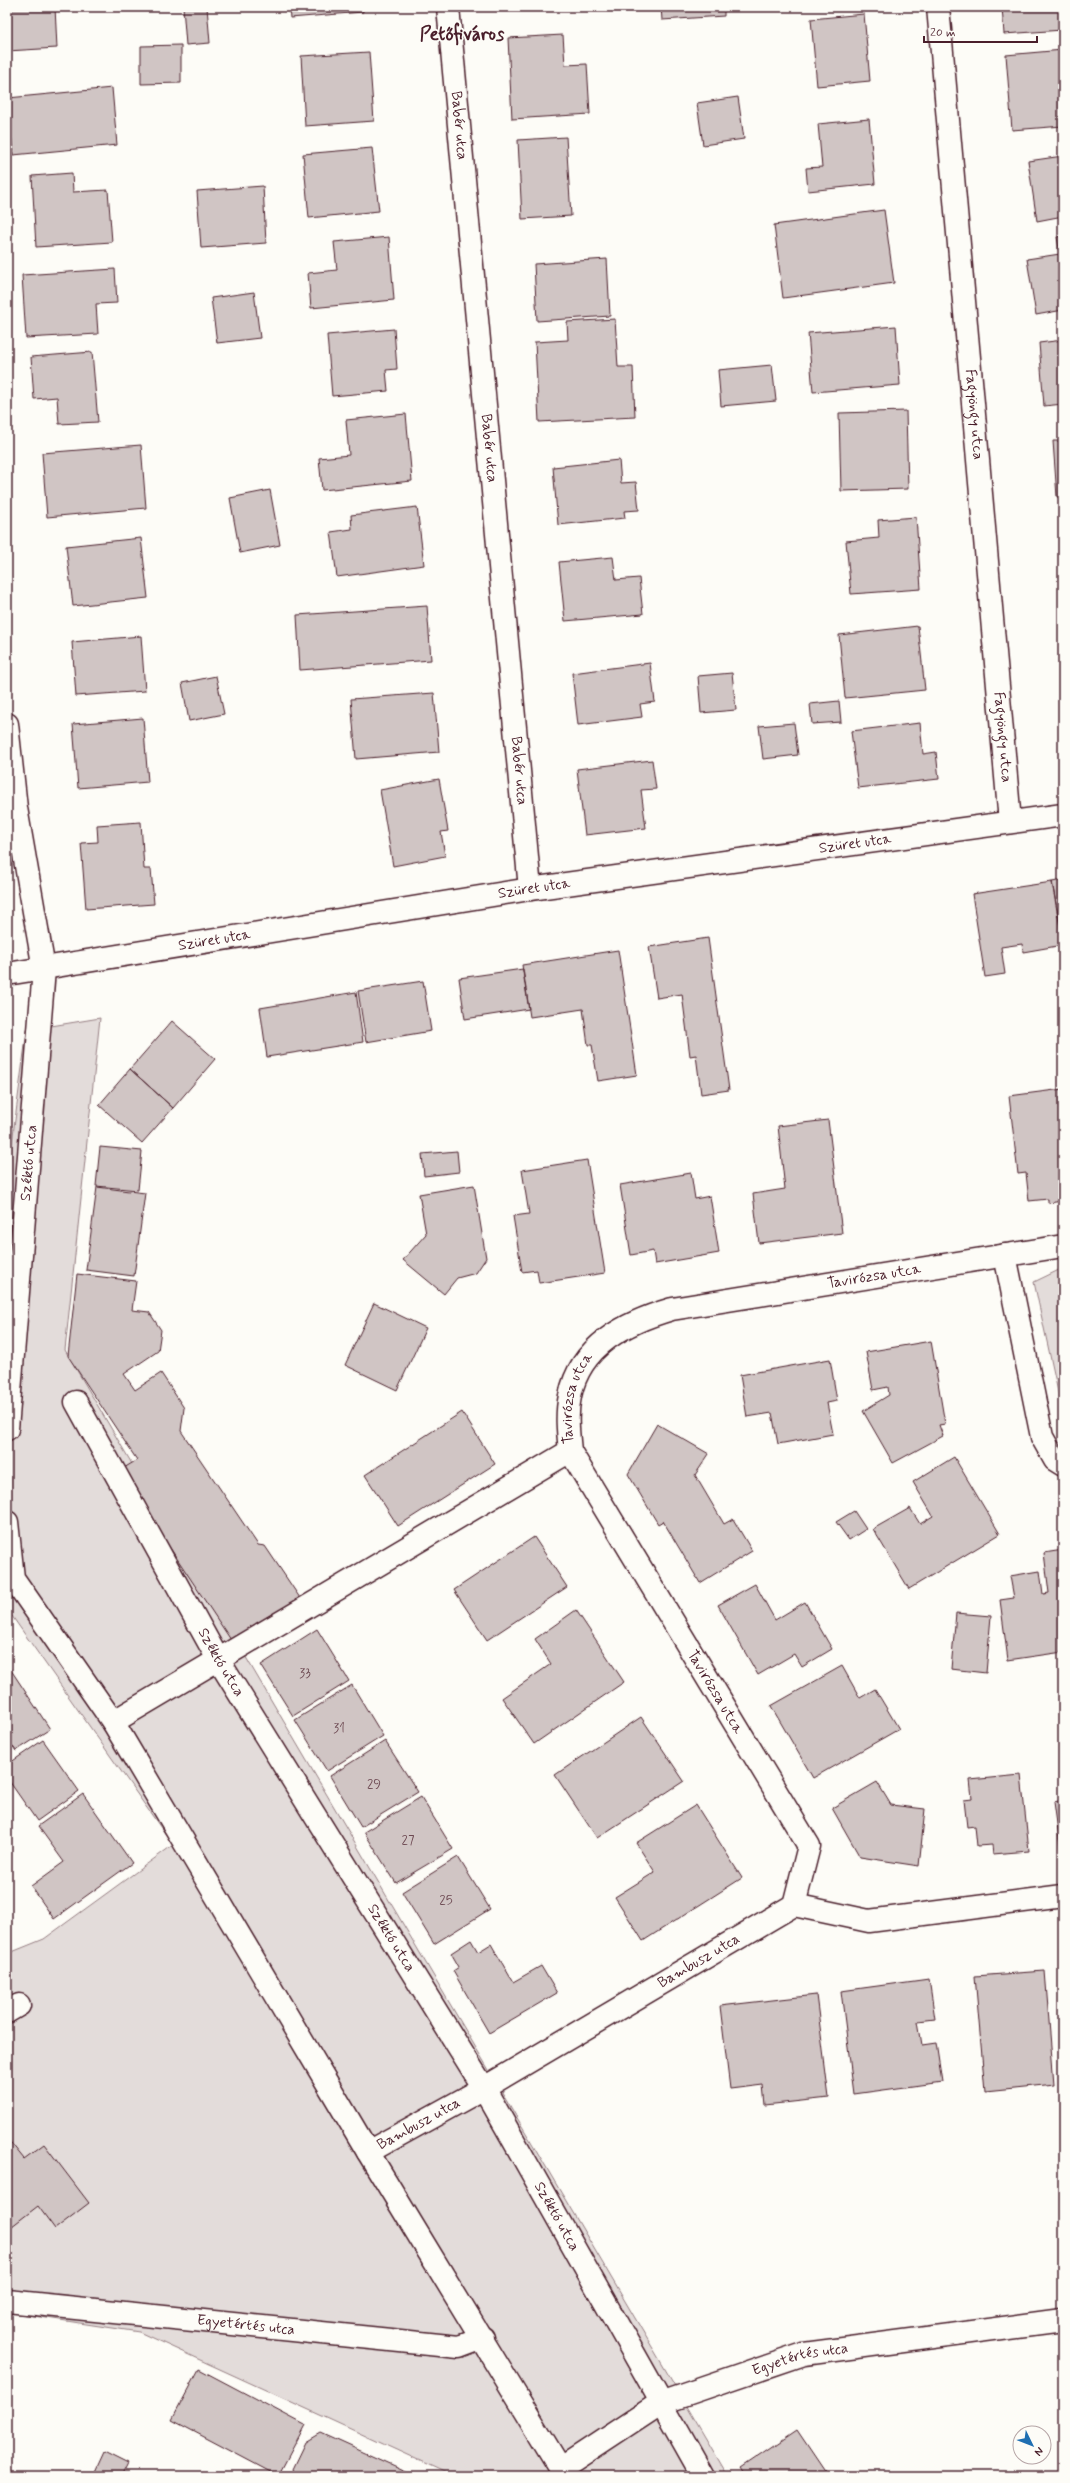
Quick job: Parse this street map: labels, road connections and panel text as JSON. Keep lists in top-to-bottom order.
{
  "streets": {
    "street": [
      "Babér utca",
      "Fagyöngy utca",
      "Szüret utca",
      "Széktó utca",
      "Tavirózsa utca",
      "Bambusz utca",
      "Egyetértés utca"
    ]
  },
  "crossings": [
    ["Babér utca", "Szüret utca"],
    ["Fagyöngy utca", "Szüret utca"],
    ["Szüret utca", "Széktó utca"],
    ["Széktó utca", "Bambusz utca"],
    ["Széktó utca", "Egyetértés utca"],
    ["Tavirózsa utca", "Bambusz utca"]
  ],
  "districts": ["Petőfiváros"],
  "house_numbers": [
    "33",
    "31",
    "29",
    "27",
    "25"
  ],
  "scale_bar": "20 m",
  "north": "bottom right"
}
